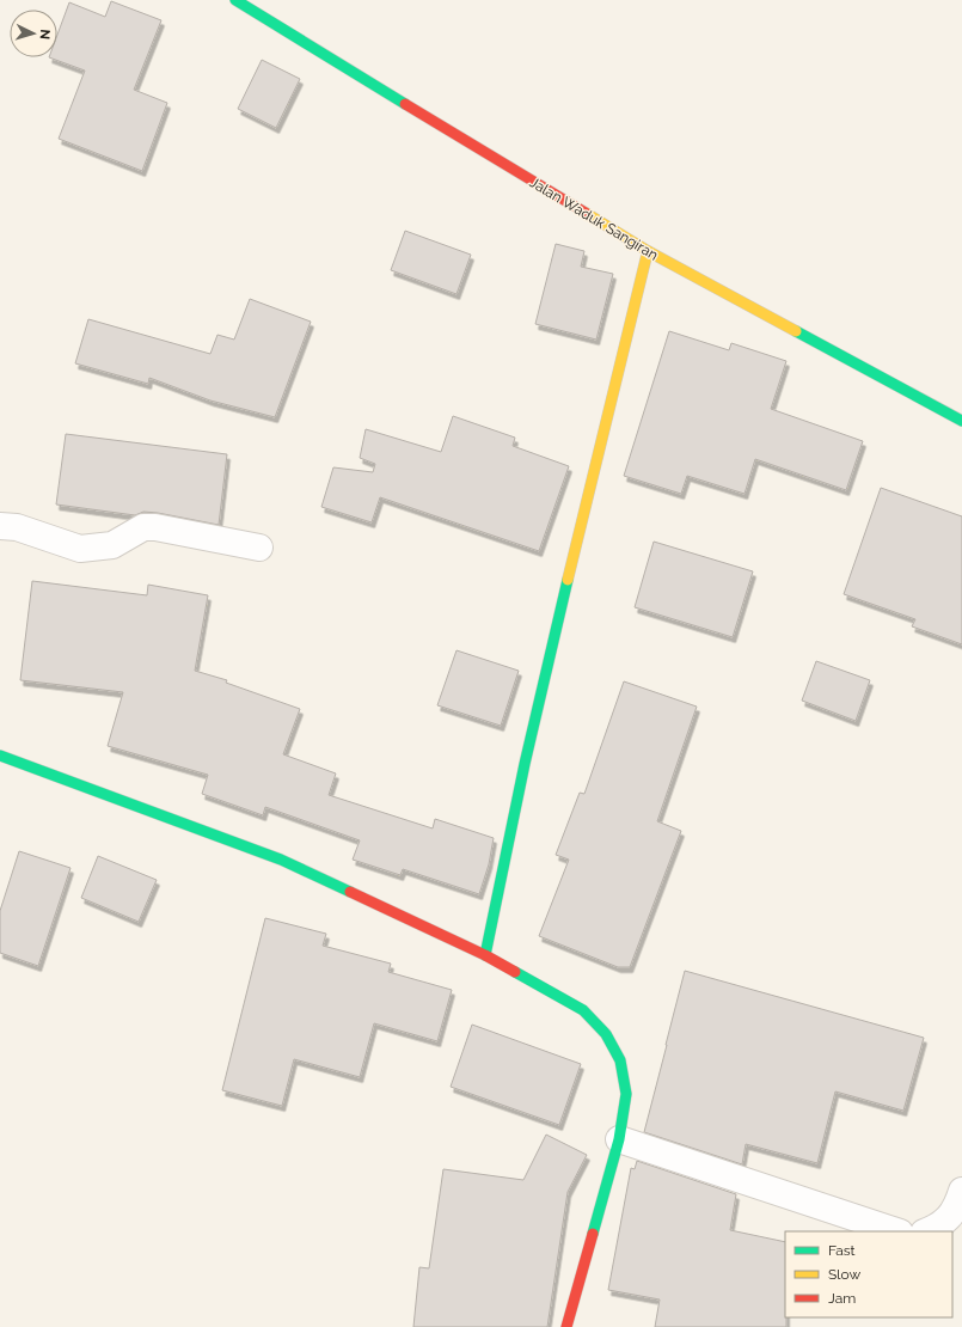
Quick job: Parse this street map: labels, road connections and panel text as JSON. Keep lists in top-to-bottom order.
{
  "streets": {
    "street": ["Jalan Waduk Sangiran"]
  },
  "legend": ["Fast", "Slow", "Jam"],
  "north": "right"
}
